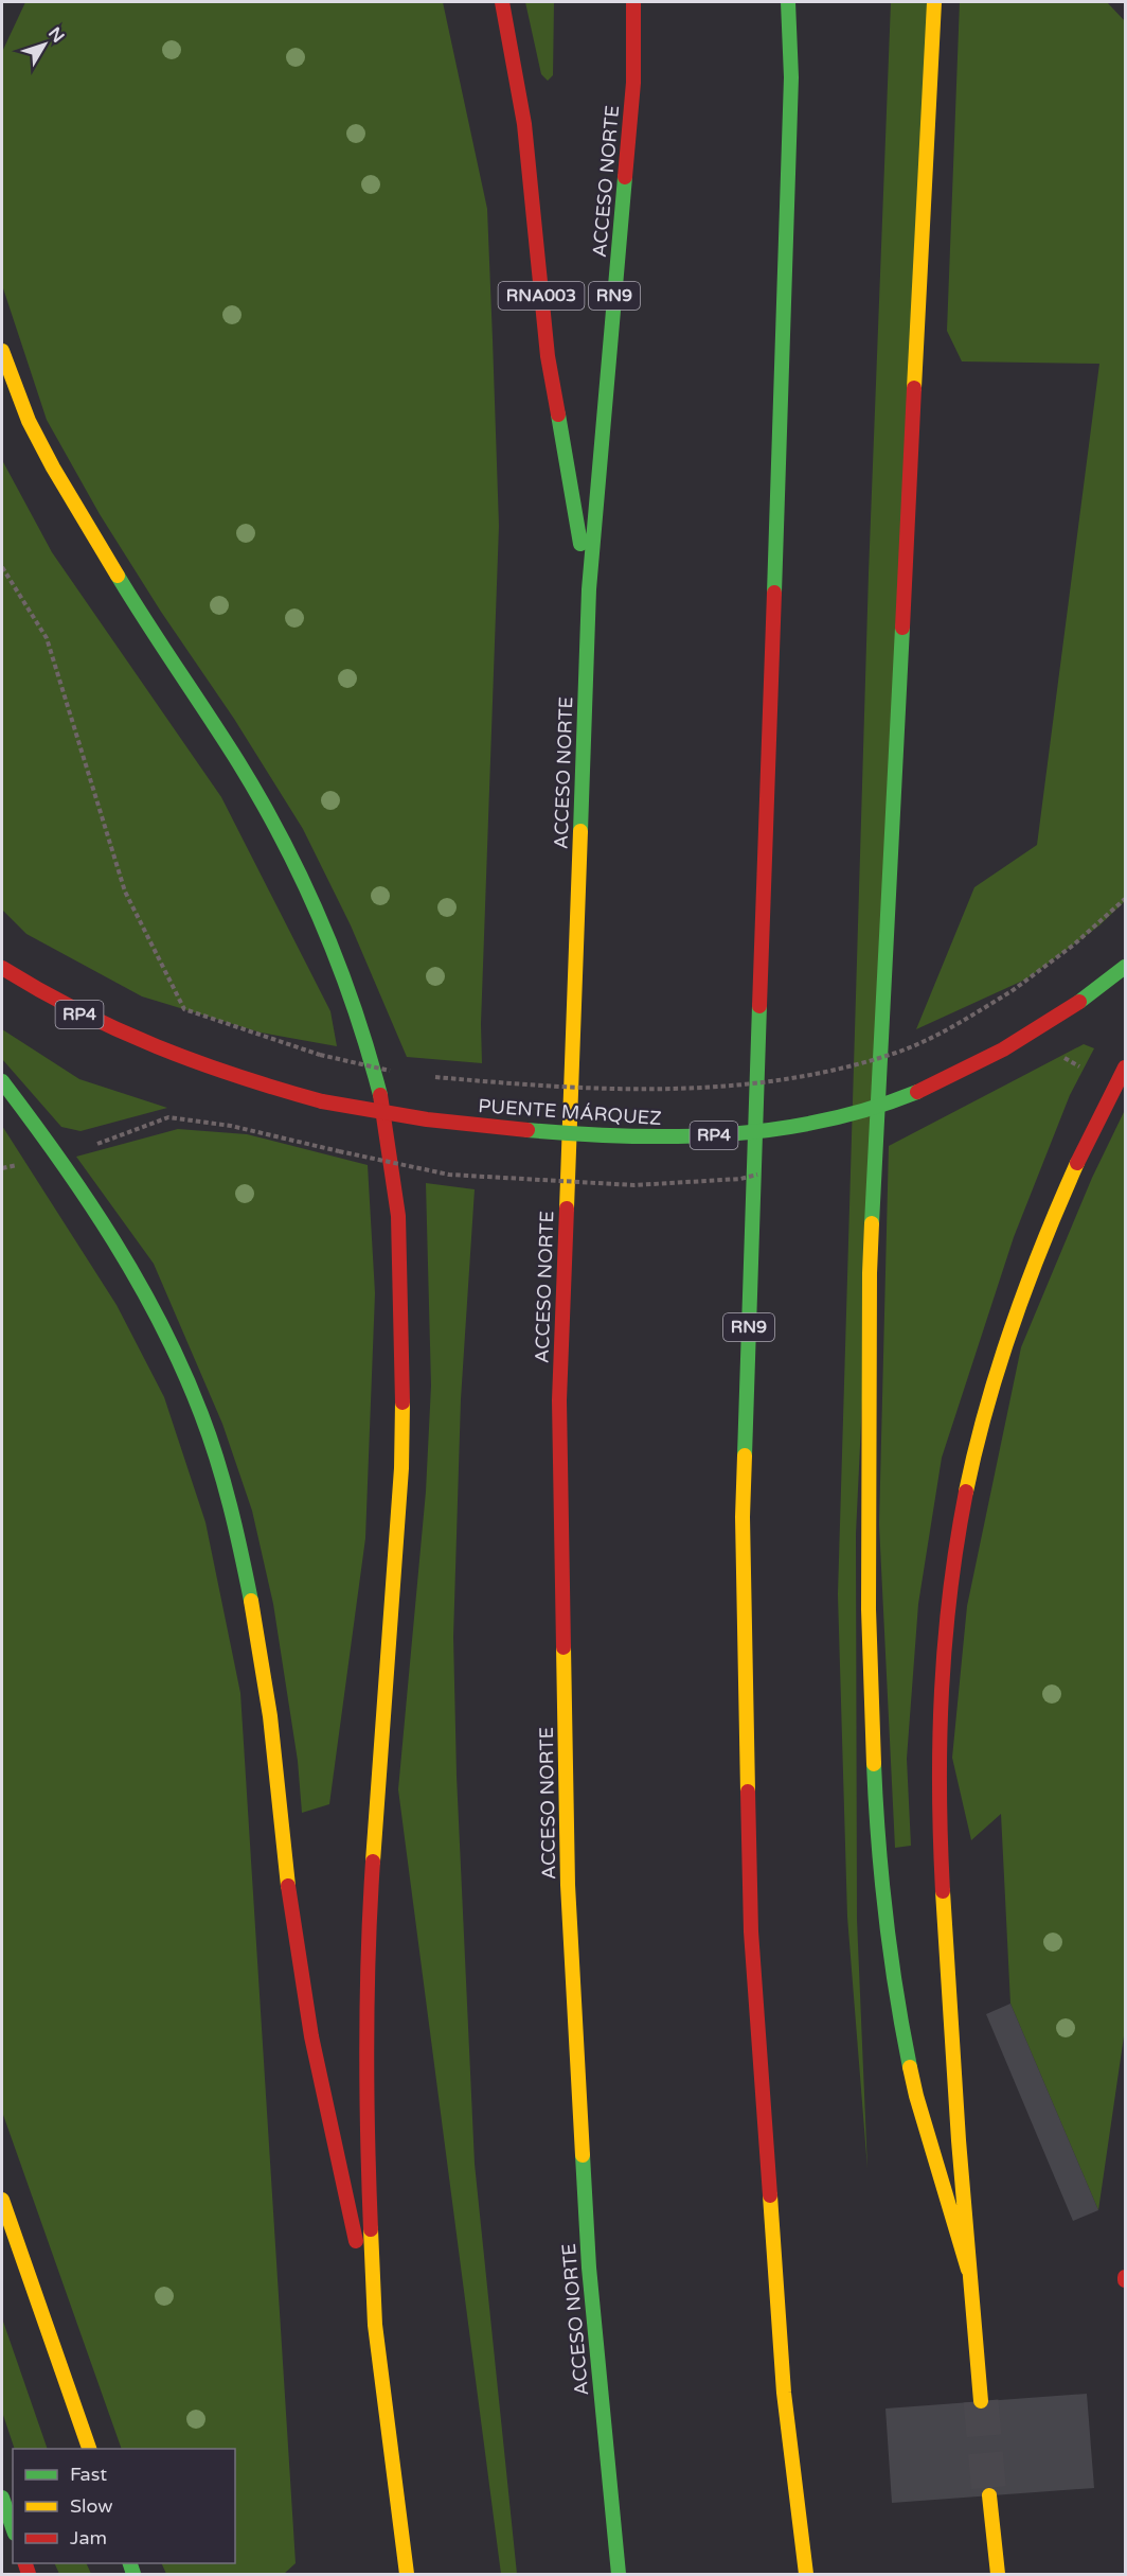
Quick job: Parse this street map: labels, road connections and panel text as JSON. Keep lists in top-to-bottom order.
{
  "streets": {
    "main road": [
      "ACCESO NORTE",
      "RNA003",
      "RN9",
      "RP4",
      "PUENTE MÁRQUEZ"
    ]
  },
  "crossings": [
    ["ACCESO NORTE", "RNA003"]
  ],
  "legend": ["Fast", "Slow", "Jam"],
  "north": "top right"
}
